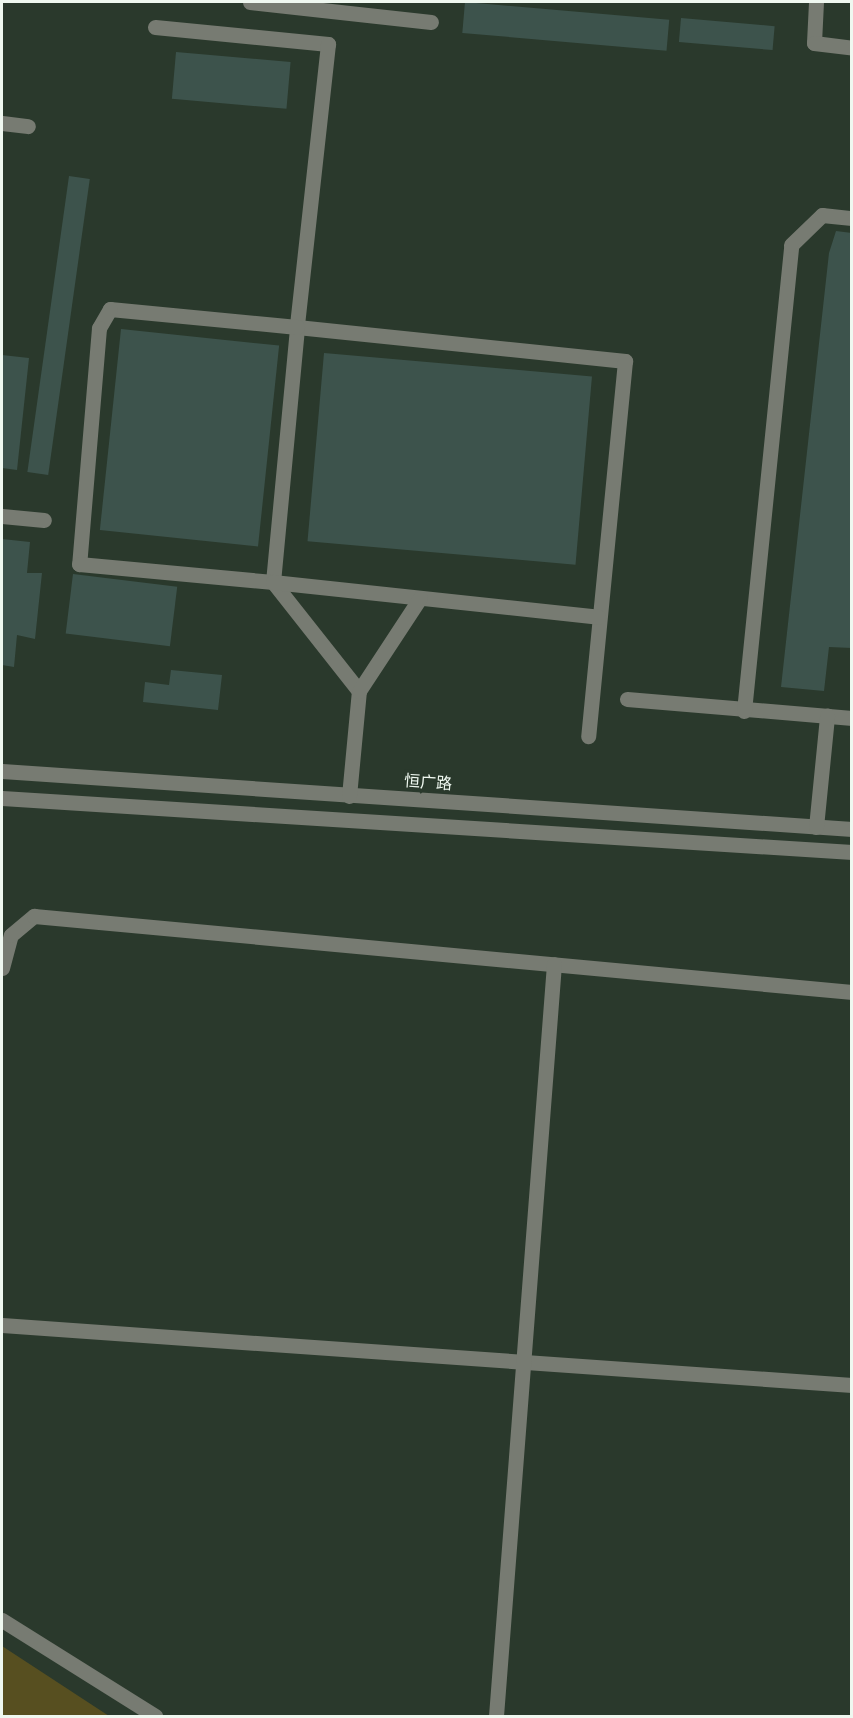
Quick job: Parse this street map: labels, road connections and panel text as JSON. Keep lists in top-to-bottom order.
{
  "streets": {
    "street": ["恒广路"]
  }
}
